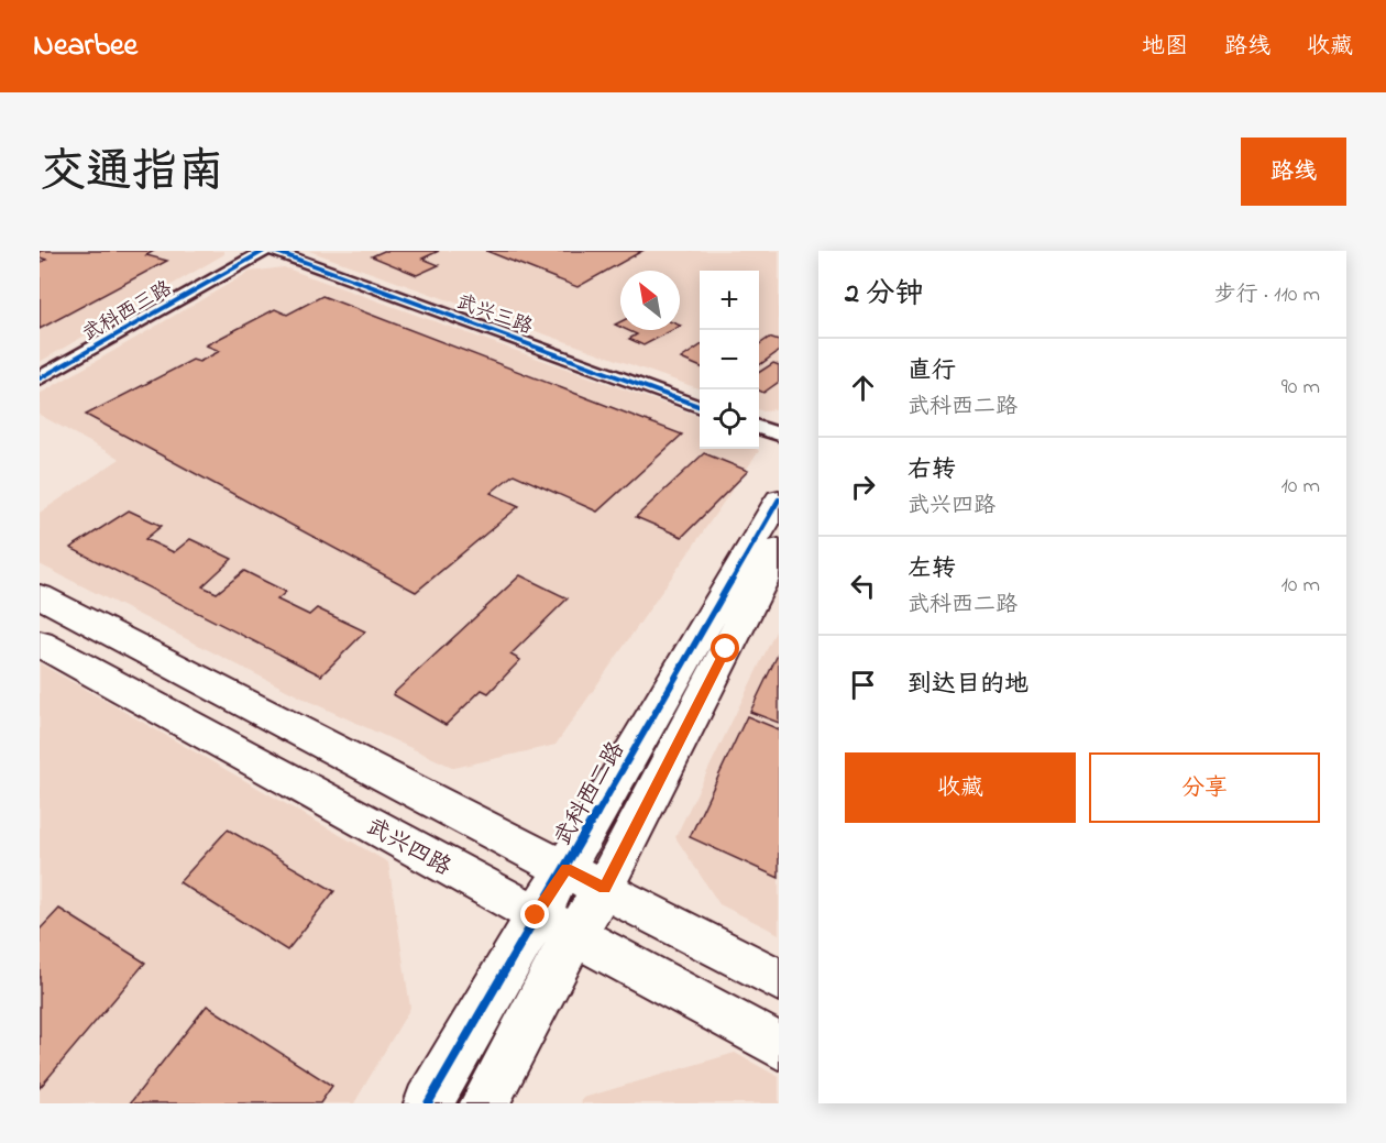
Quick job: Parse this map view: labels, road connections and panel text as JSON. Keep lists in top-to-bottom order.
{
  "streets": {
    "main road": ["武科西二路", "武兴四路"],
    "street": ["武科西三路", "武兴三路"]
  },
  "crossings": [
    ["武科西二路", "武兴四路"]
  ],
  "north": "top left",
  "page": {
    "header": "Nearbee",
    "nav": ["地图", "路线", "收藏"],
    "title": "交通指南",
    "buttons": [
      "路线",
      ["收藏", "分享"]
    ],
    "heading": ["2 分钟", "步行 · 110 m"],
    "map_buttons": ["+", "−"],
    "list": [
      ["直行", "武科西二路", "90 m"],
      ["右转", "武兴四路", "10 m"],
      ["左转", "武科西二路", "10 m"],
      "到达目的地"
    ]
  }
}
